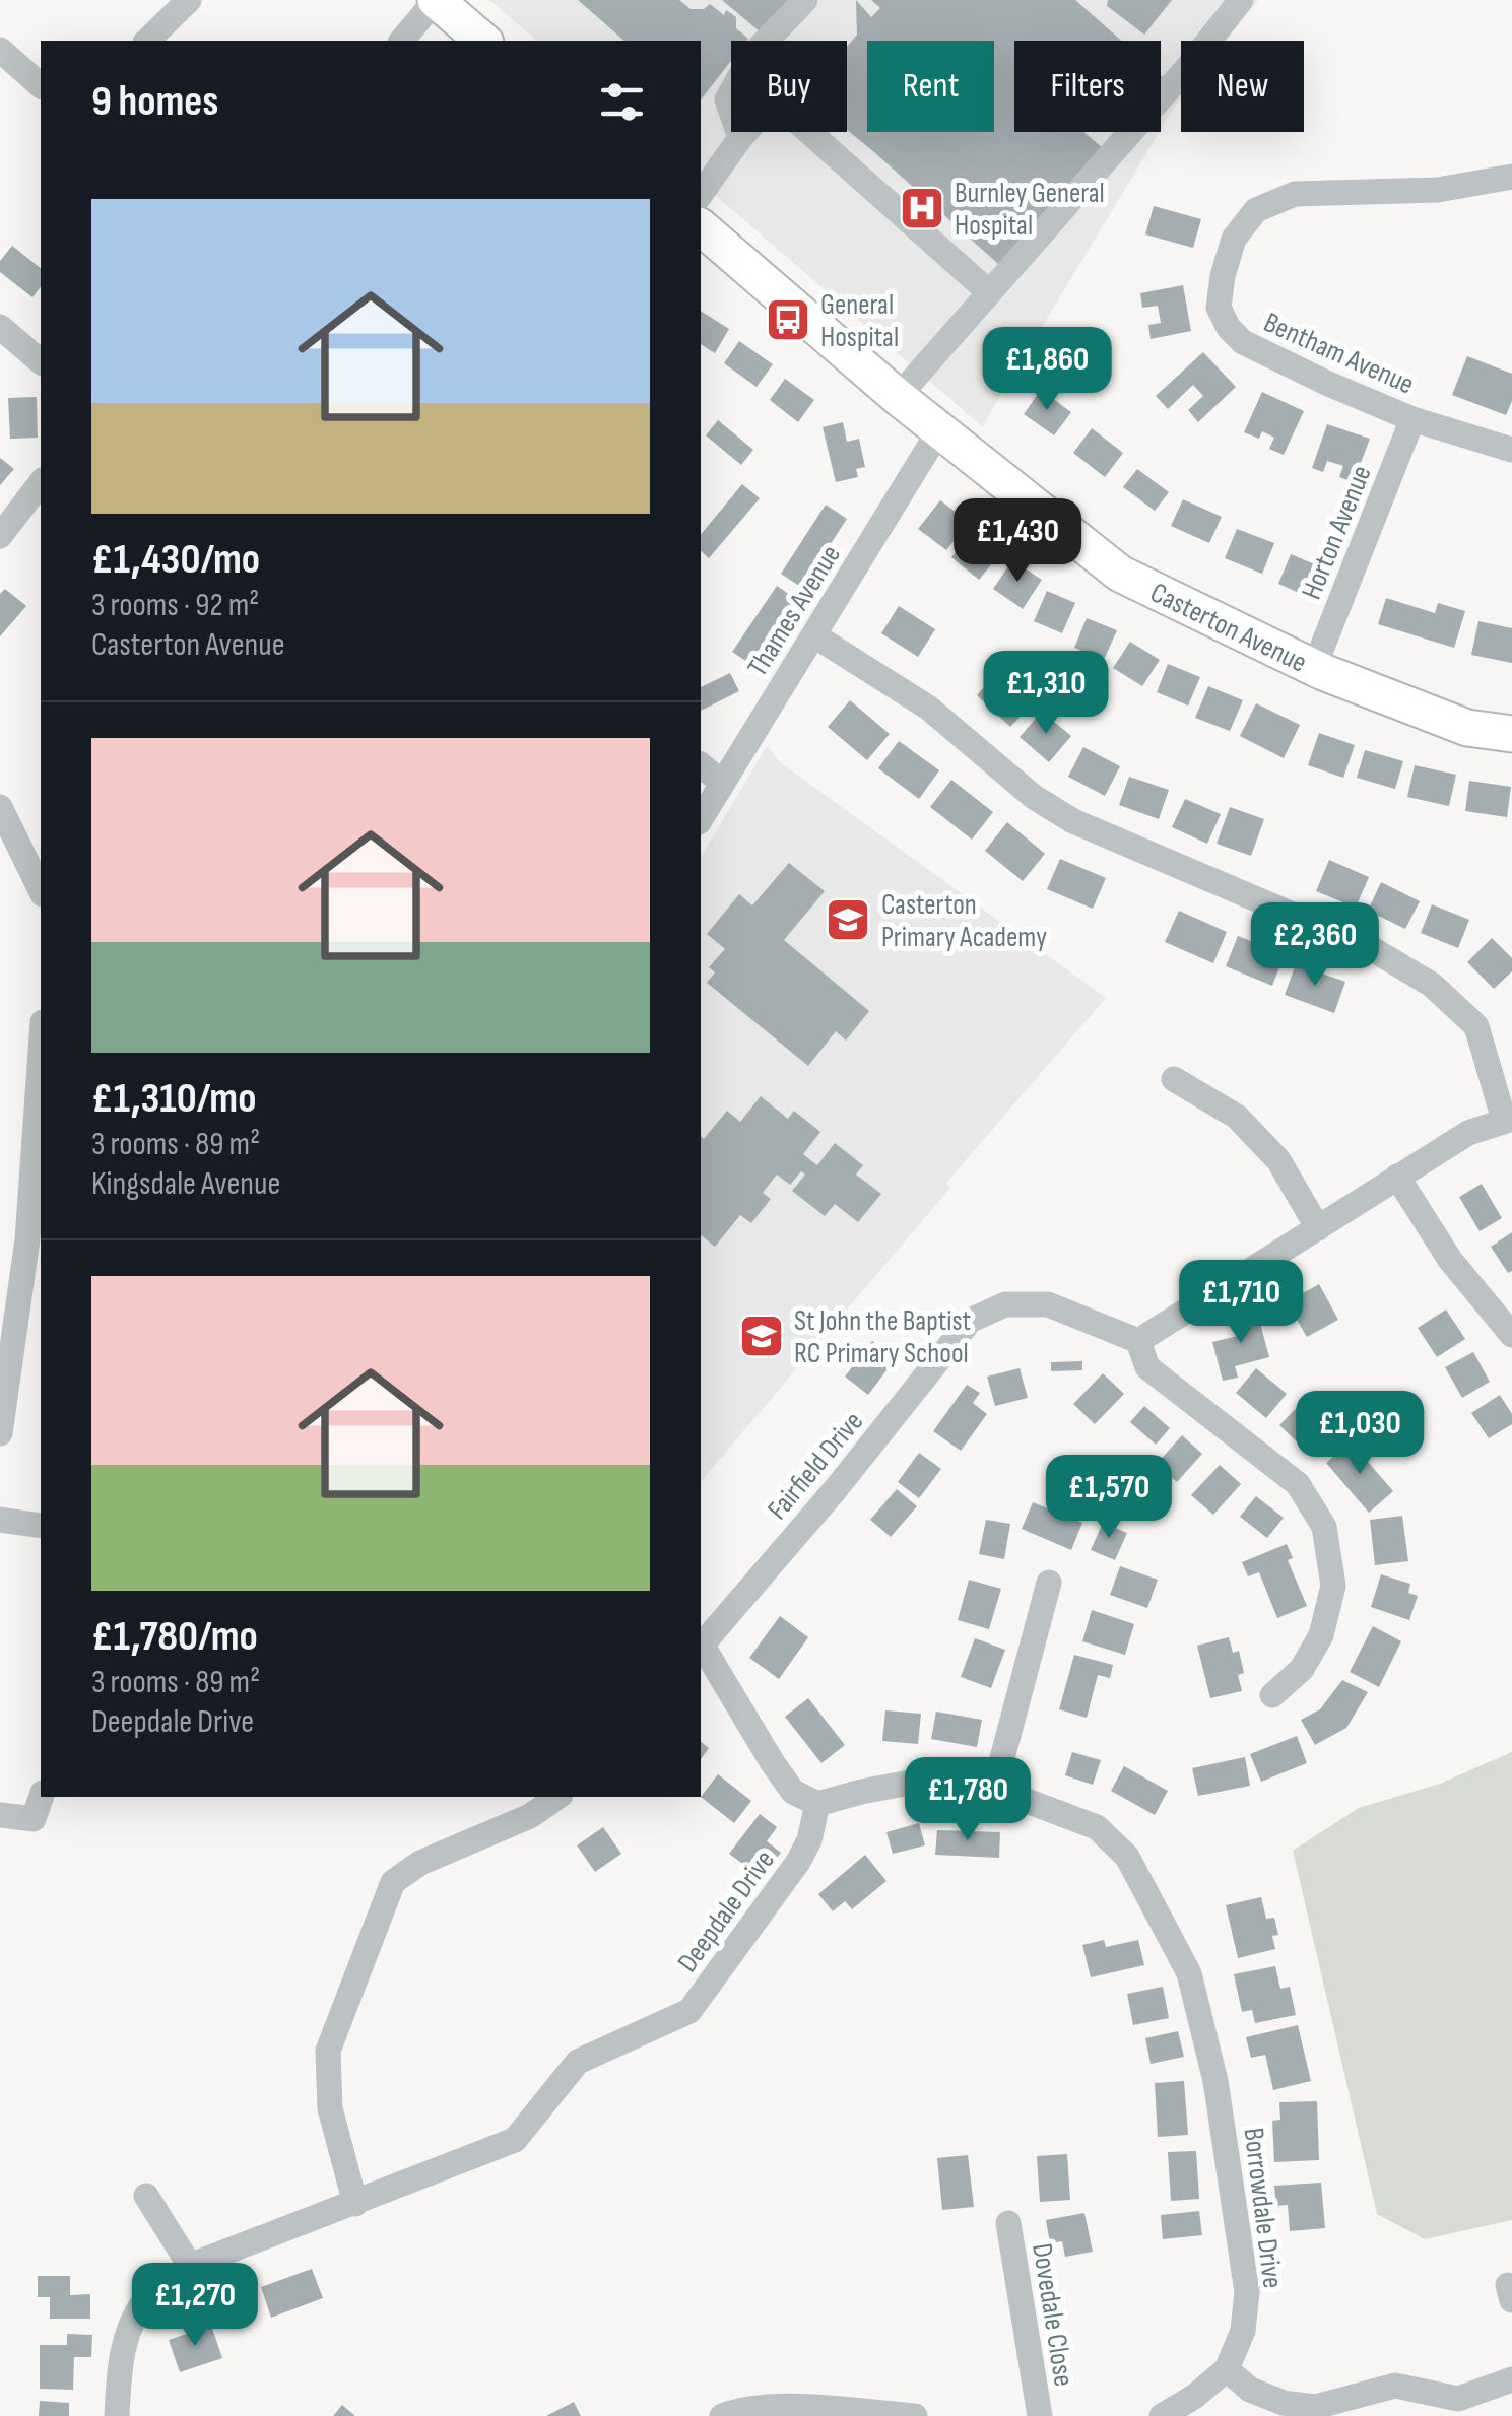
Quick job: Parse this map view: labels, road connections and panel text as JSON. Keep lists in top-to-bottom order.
{
  "streets": {
    "highway": ["Casterton Avenue"],
    "street": [
      "Bentham Avenue",
      "Horton Avenue",
      "Thames Avenue",
      "Fairfield Drive",
      "Deepdale Drive",
      "Borrowdale Drive",
      "Dovedale Close"
    ]
  },
  "crossings": [
    ["Bentham Avenue", "Horton Avenue"],
    ["Horton Avenue", "Casterton Avenue"],
    ["Thames Avenue", "Casterton Avenue"]
  ],
  "places": {
    "hospital": ["Burnley General Hospital"],
    "bus stop": ["General Hospital"],
    "school or university": ["Casterton Primary Academy", "St John the Baptist RC Primary School"]
  },
  "page": {
    "chip": [
      "Buy",
      "Rent",
      "Filters",
      "New"
    ],
    "heading": "9 homes",
    "list": [
      {
        "name": "£1,430/mo",
        "note": "3 rooms · 92 m² · Casterton Avenue"
      },
      {
        "name": "£1,310/mo",
        "note": "3 rooms · 89 m² · Kingsdale Avenue"
      },
      {
        "name": "£1,780/mo",
        "note": "3 rooms · 89 m² · Deepdale Drive"
      }
    ],
    "price": [
      "£1,860",
      "£1,430",
      "£1,310",
      "£2,360",
      "£1,710",
      "£1,030",
      "£1,570",
      "£1,780",
      "£1,270"
    ]
  }
}
